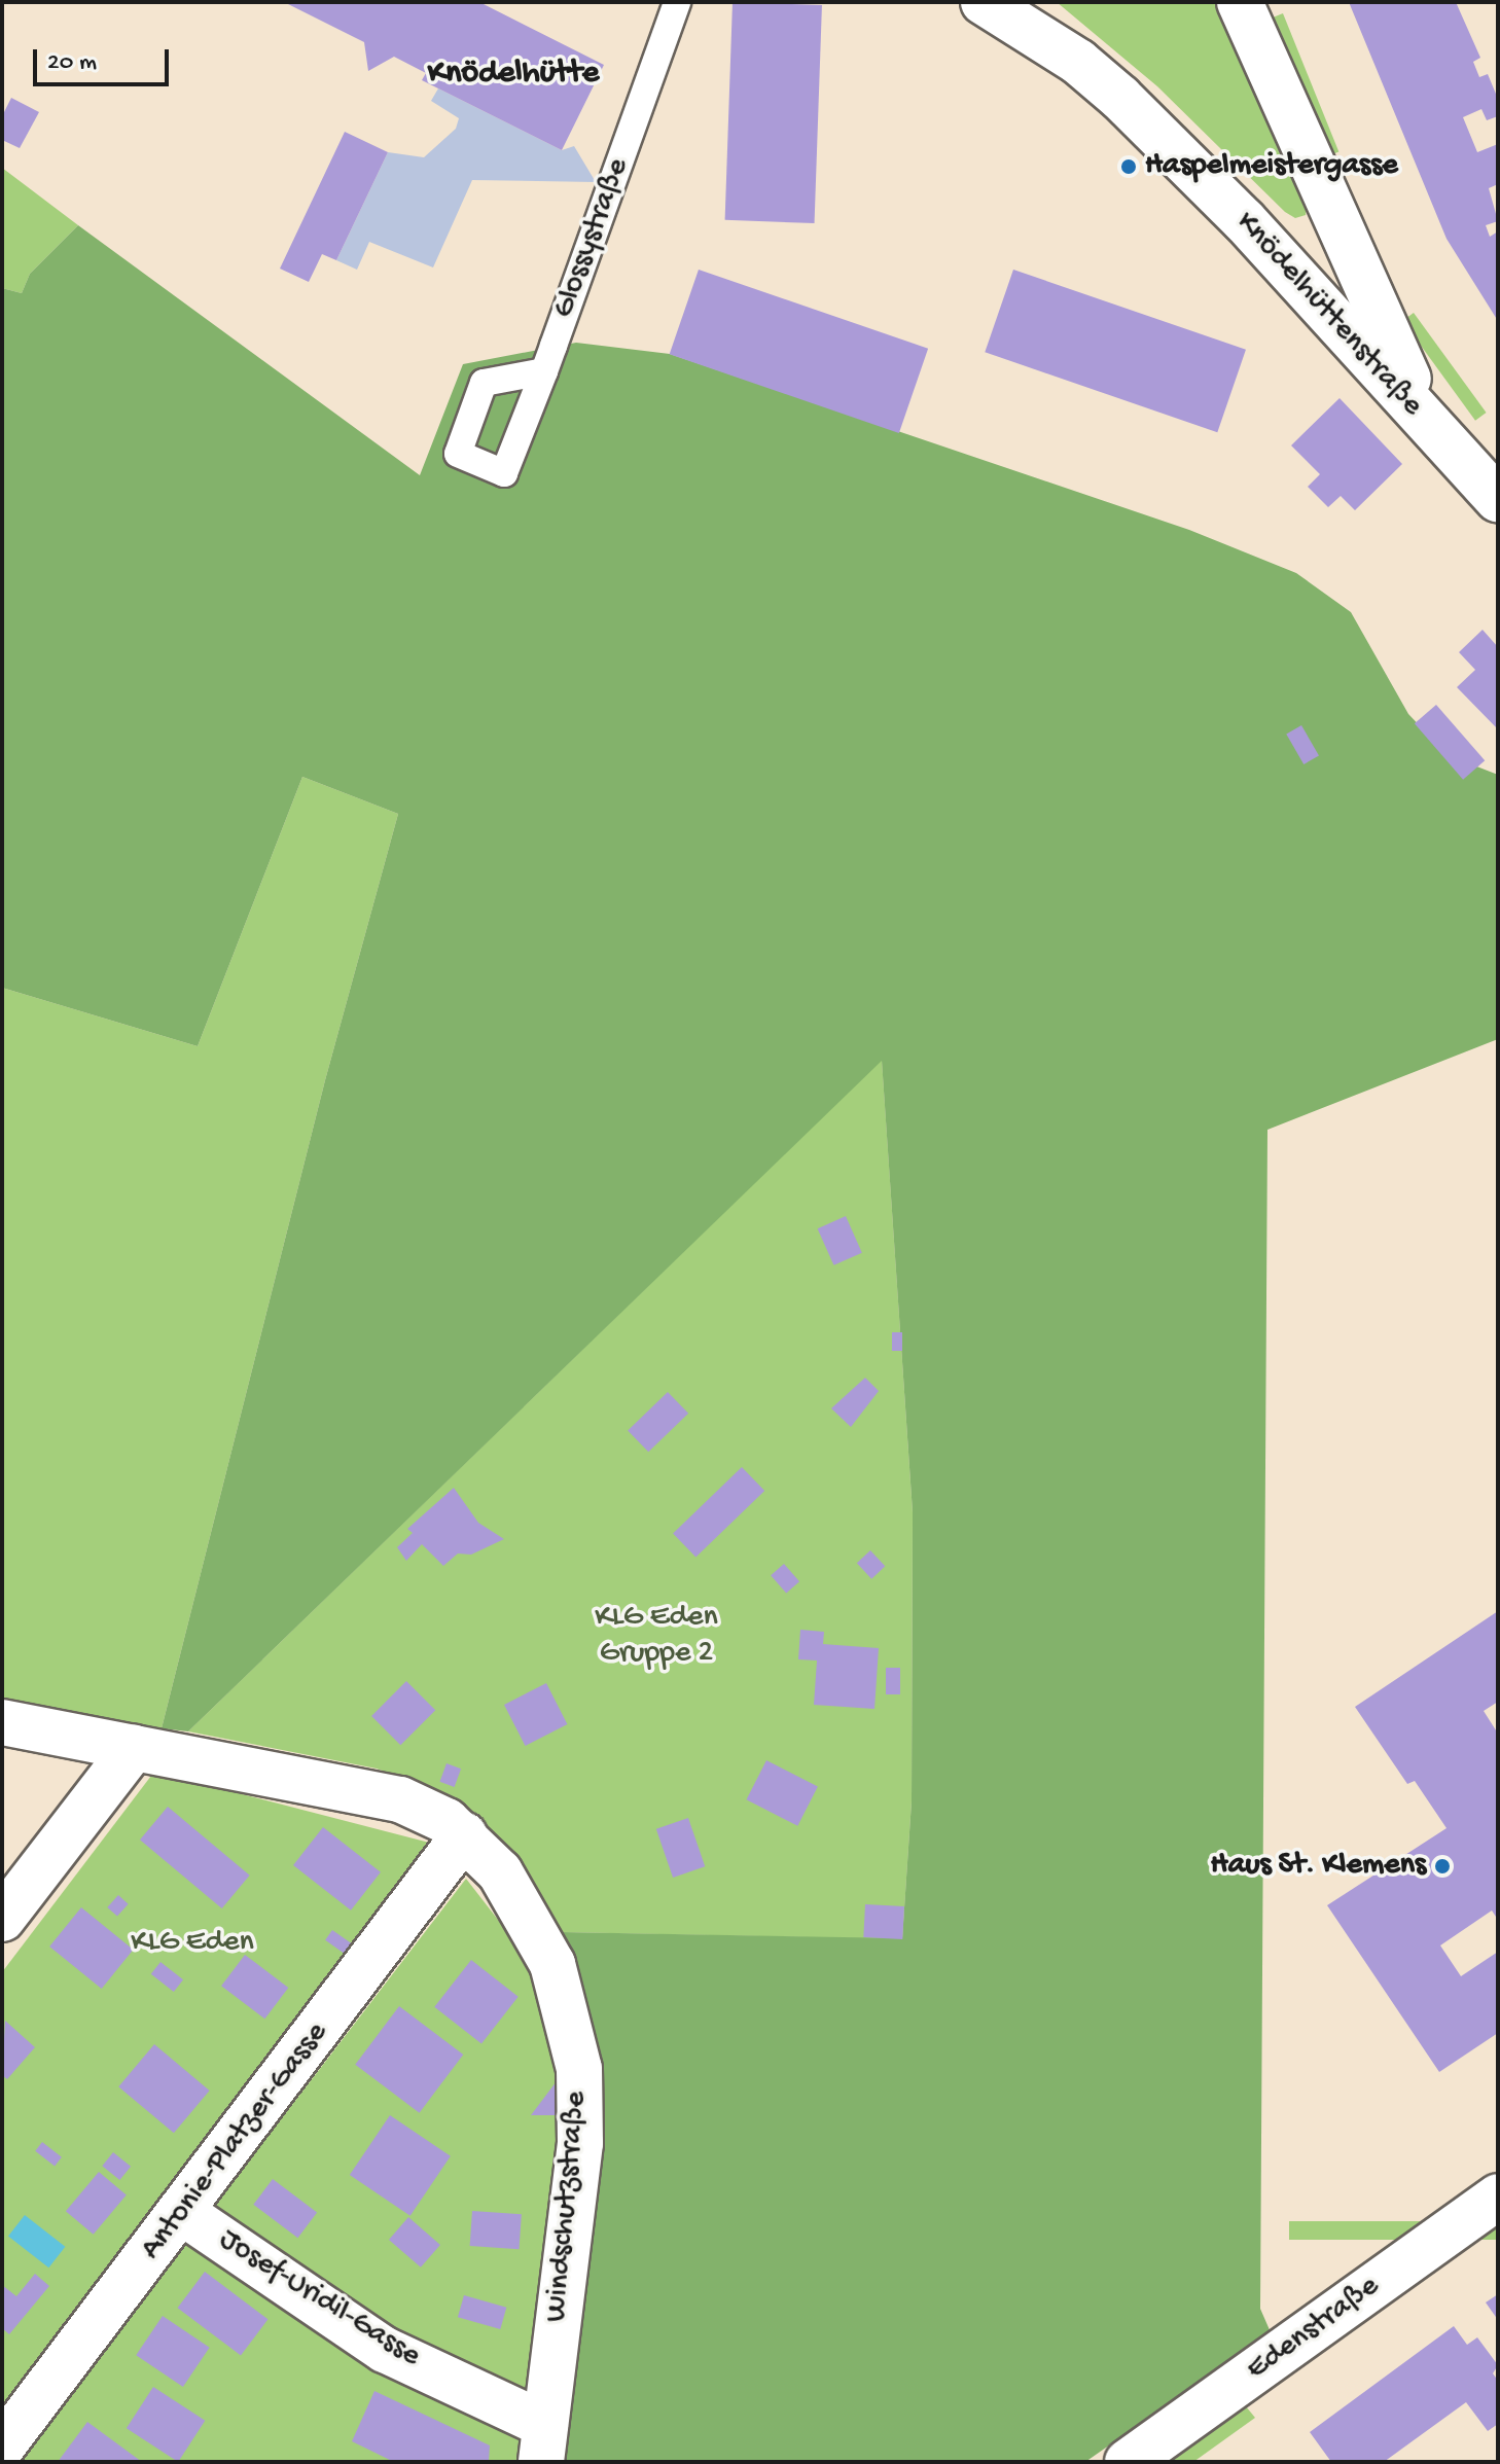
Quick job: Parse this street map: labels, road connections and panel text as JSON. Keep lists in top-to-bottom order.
{
  "streets": {
    "street": [
      "Knödelhüttenstraße",
      "Antonie-Platzer-Gasse",
      "Windschutzstraße",
      "Josef-Uridil-Gasse",
      "Edenstraße"
    ],
    "lane": ["Glossystraße"]
  },
  "crossings": [
    ["Antonie-Platzer-Gasse", "Windschutzstraße"],
    ["Antonie-Platzer-Gasse", "Josef-Uridil-Gasse"],
    ["Windschutzstraße", "Josef-Uridil-Gasse"]
  ],
  "districts": ["Knödelhütte"],
  "parks": ["KLG Eden Gruppe 2", "KLG Eden"],
  "places": ["Haspelmeistergasse", "Haus St. Klemens"],
  "scale_bar": "20 m"
}
